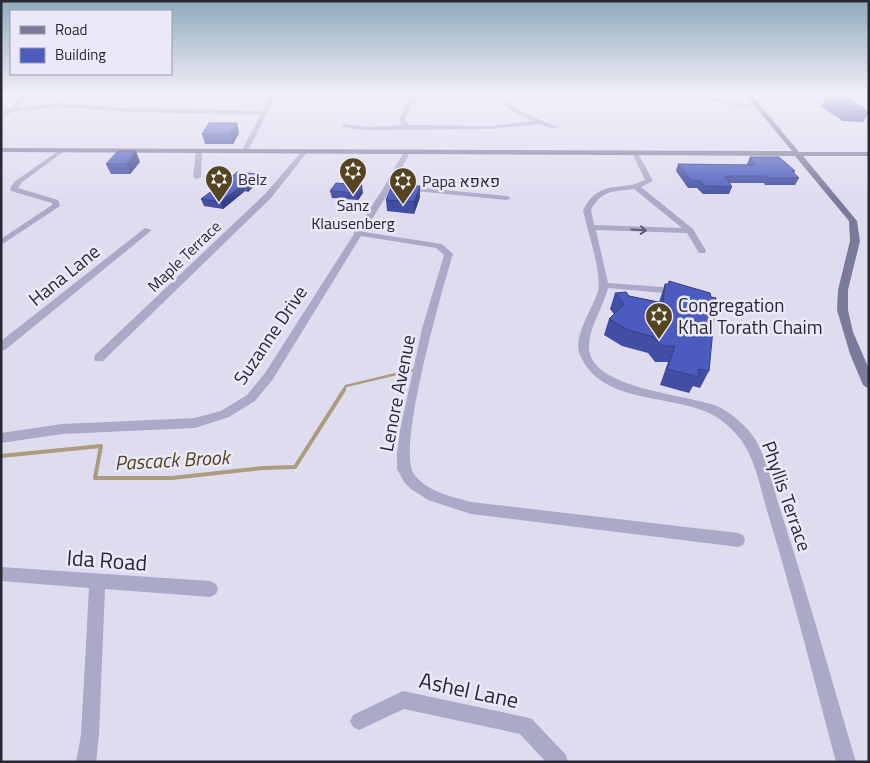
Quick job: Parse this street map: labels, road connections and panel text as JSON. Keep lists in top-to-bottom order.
{
  "streets": {
    "street": [
      "Maple Terrace",
      "Hana Lane",
      "Suzanne Drive",
      "Lenore Avenue",
      "Phyllis Terrace",
      "Ida Road",
      "Ashel Lane"
    ]
  },
  "crossings": [
    ["Suzanne Drive", "Lenore Avenue"]
  ],
  "water": ["Pascack Brook"],
  "places": {
    "synagogue": [
      "Sanz Klausenberg",
      "Belz",
      "Papa פאפא",
      "Congregation Khal Torath Chaim"
    ]
  },
  "legend": ["Road", "Building"]
}
